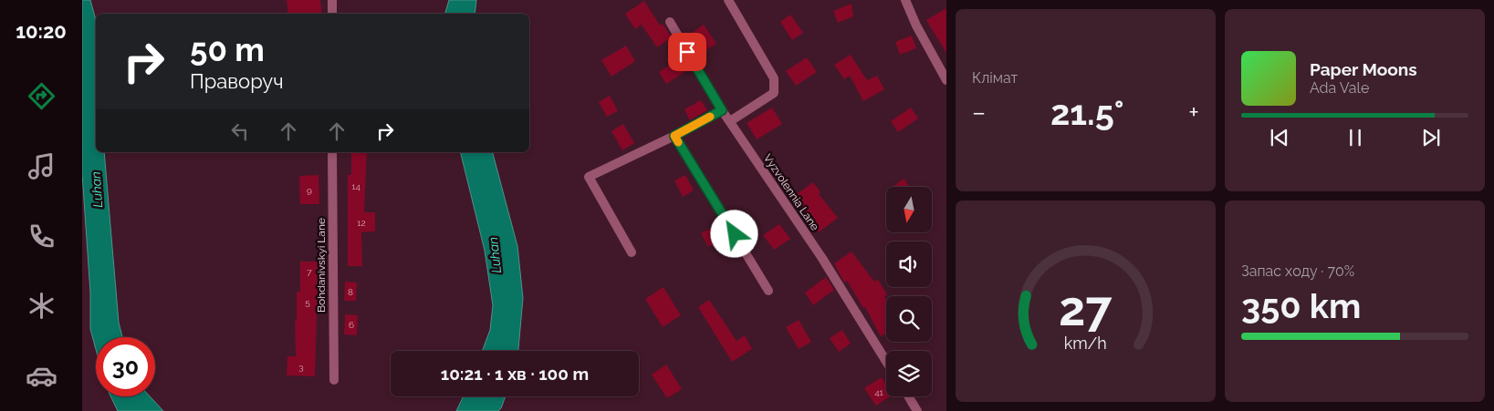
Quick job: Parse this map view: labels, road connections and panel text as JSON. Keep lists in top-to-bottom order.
{
  "streets": {
    "street": ["Vyzvolennia Lane", "Bohdanivskyi Lane"]
  },
  "water": ["Luhan"],
  "house_numbers": [
    "14",
    "9",
    "12",
    "7",
    "8",
    "5",
    "6",
    "3",
    "41"
  ],
  "north": "bottom",
  "page": {
    "tabs": "10:20",
    "tile": [
      "Клімат",
      ["Запас ходу · 70%", "350 km"]
    ],
    "turn": ["50 m", "Праворуч"],
    "song": ["Paper Moons", "Ada Vale"],
    "heat": ["−", "21.5°", "+"],
    "limit": "30",
    "trip": "10:21 · 1 хв · 100 m",
    "gauge": ["27", "km/h"]
  }
}
